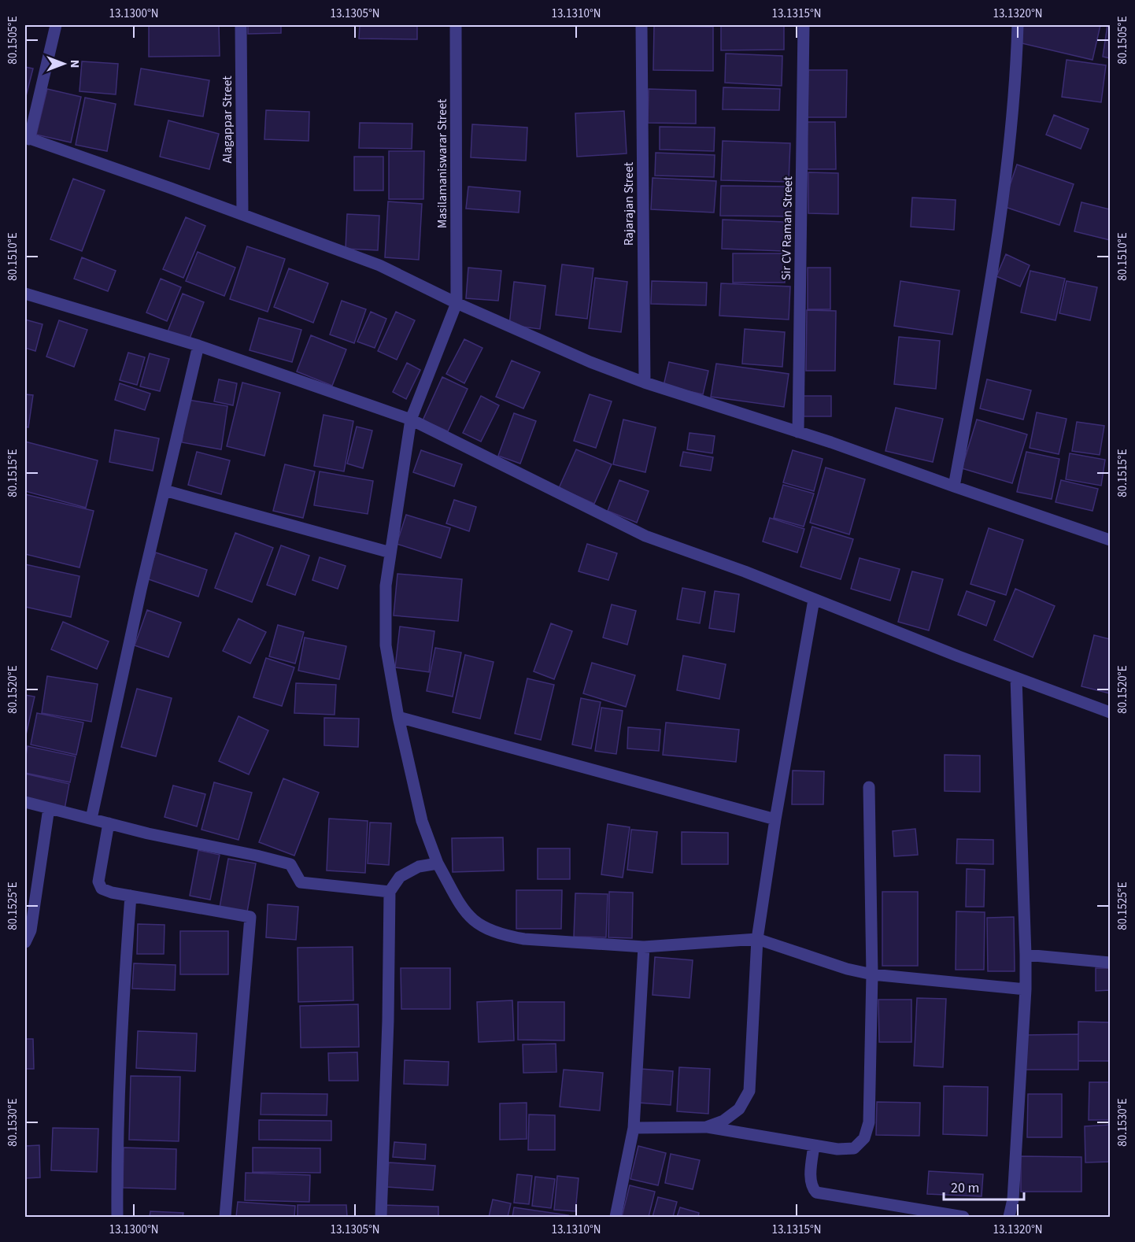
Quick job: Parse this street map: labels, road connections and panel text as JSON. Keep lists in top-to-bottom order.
{
  "streets": {
    "street": [
      "Alagappar Street",
      "Masilamaniswarar Street",
      "Rajarajan Street",
      "Sir CV Raman Street"
    ]
  },
  "scale_bar": "20 m",
  "north": "right",
  "coordinates": [
    "13.1300°N",
    "13.1305°N",
    "13.1310°N",
    "13.1315°N",
    "13.1320°N",
    "80.1505°E",
    "80.1510°E",
    "80.1515°E",
    "80.1520°E",
    "80.1525°E",
    "80.1530°E"
  ]
}
